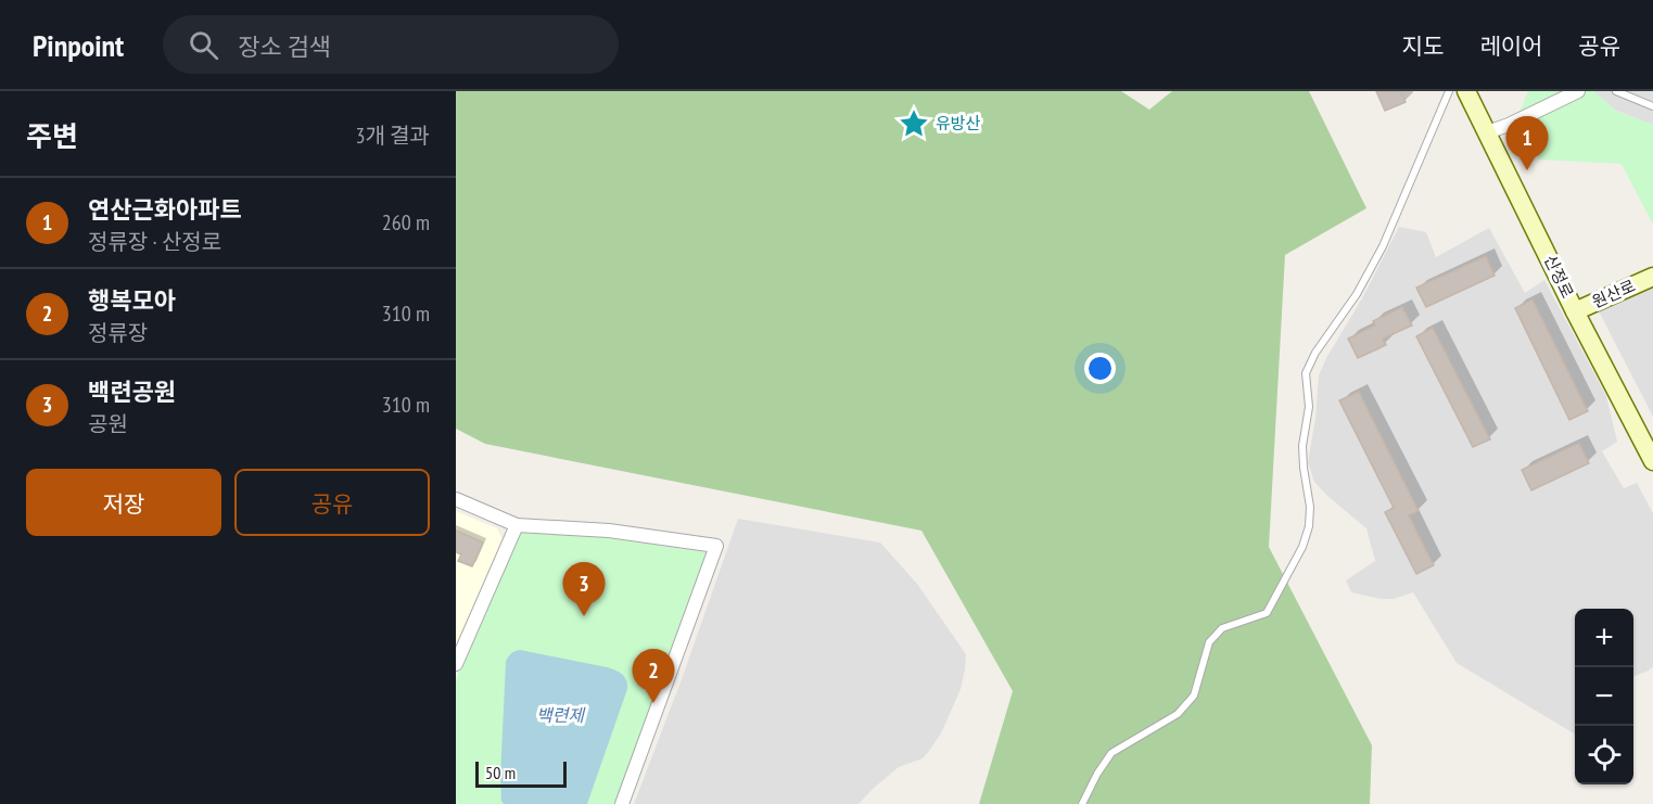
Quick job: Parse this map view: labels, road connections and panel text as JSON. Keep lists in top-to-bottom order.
{
  "streets": {
    "street": ["산정로", "원산로"]
  },
  "crossings": [
    ["산정로", "원산로"]
  ],
  "water": ["백련제"],
  "places": {
    "place": ["유방산"]
  },
  "scale_bar": "50 m",
  "page": {
    "header": "Pinpoint",
    "search": "장소 검색",
    "nav": ["지도", "레이어", "공유"],
    "heading": ["주변", "3개 결과"],
    "pins": ["1", "3", "2"],
    "list": [
      {
        "mark": "1",
        "name": "연산근화아파트",
        "note": "정류장 · 산정로",
        "value": "260 m"
      },
      {
        "mark": "2",
        "name": "행복모아",
        "note": "정류장",
        "value": "310 m"
      },
      {
        "mark": "3",
        "name": "백련공원",
        "note": "공원",
        "value": "310 m"
      }
    ],
    "buttons": ["저장", "공유"],
    "map_buttons": ["+", "−"],
    "scale": "50 m"
  }
}
